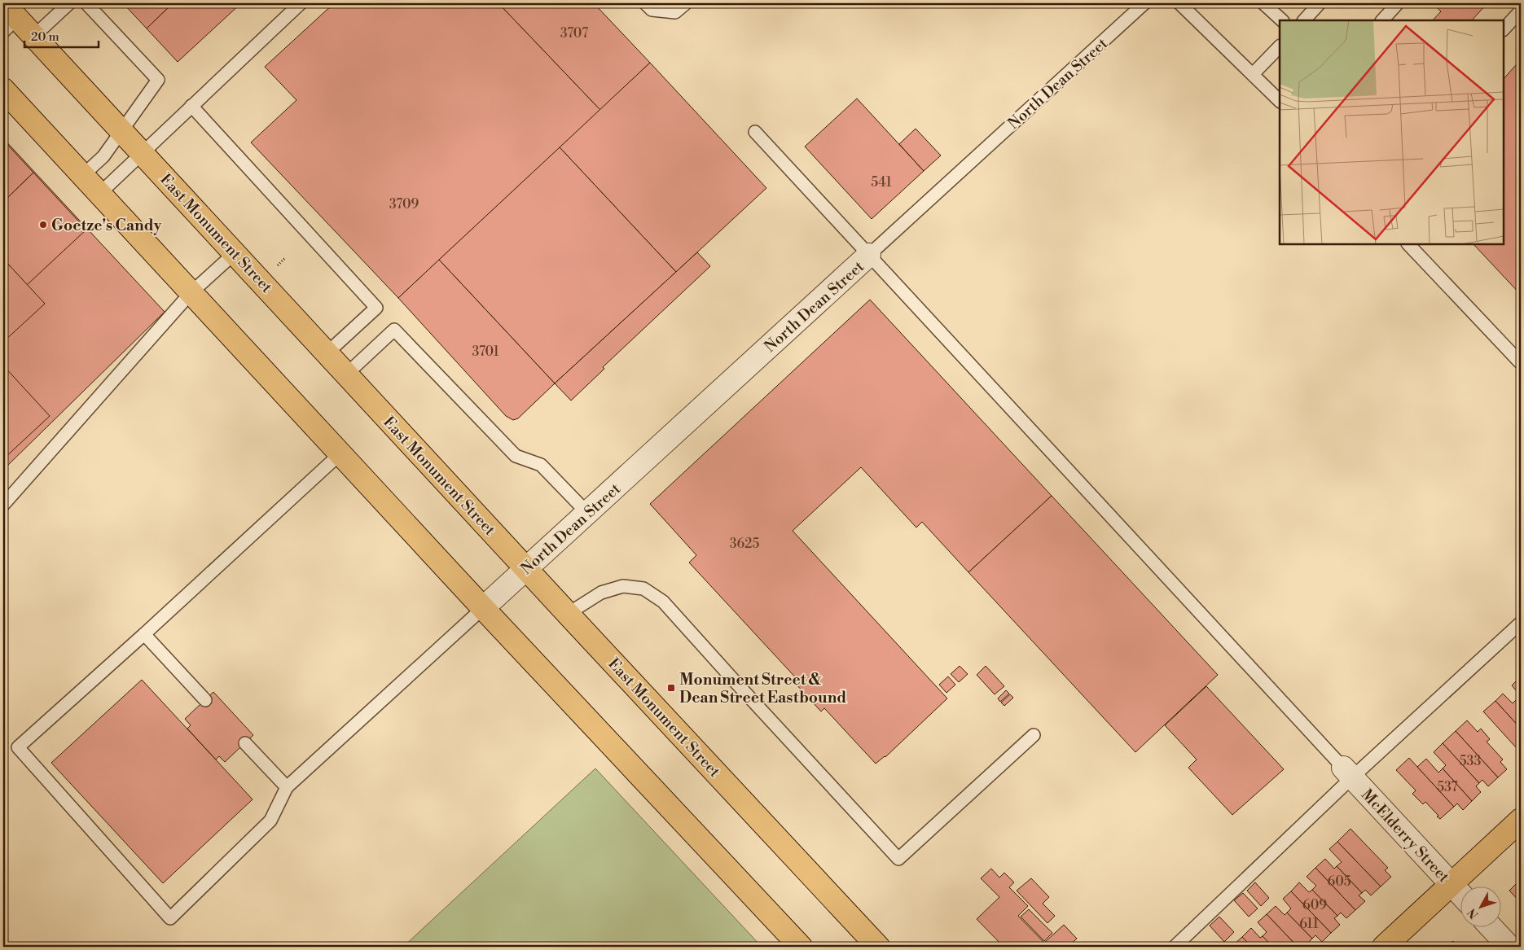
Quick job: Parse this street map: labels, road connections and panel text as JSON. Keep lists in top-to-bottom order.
{
  "streets": {
    "main road": ["East Monument Street"],
    "street": ["North Dean Street", "McElderry Street"]
  },
  "crossings": [
    ["North Dean Street", "East Monument Street"]
  ],
  "places": {
    "other": ["Goetze's Candy"],
    "transit": ["Monument Street & Dean Street Eastbound"]
  },
  "house_numbers": [
    "3707",
    "541",
    "3709",
    "3701",
    "3625",
    "533",
    "537",
    "605",
    "609",
    "611"
  ],
  "scale_bar": "20 m",
  "north": "bottom left"
}
